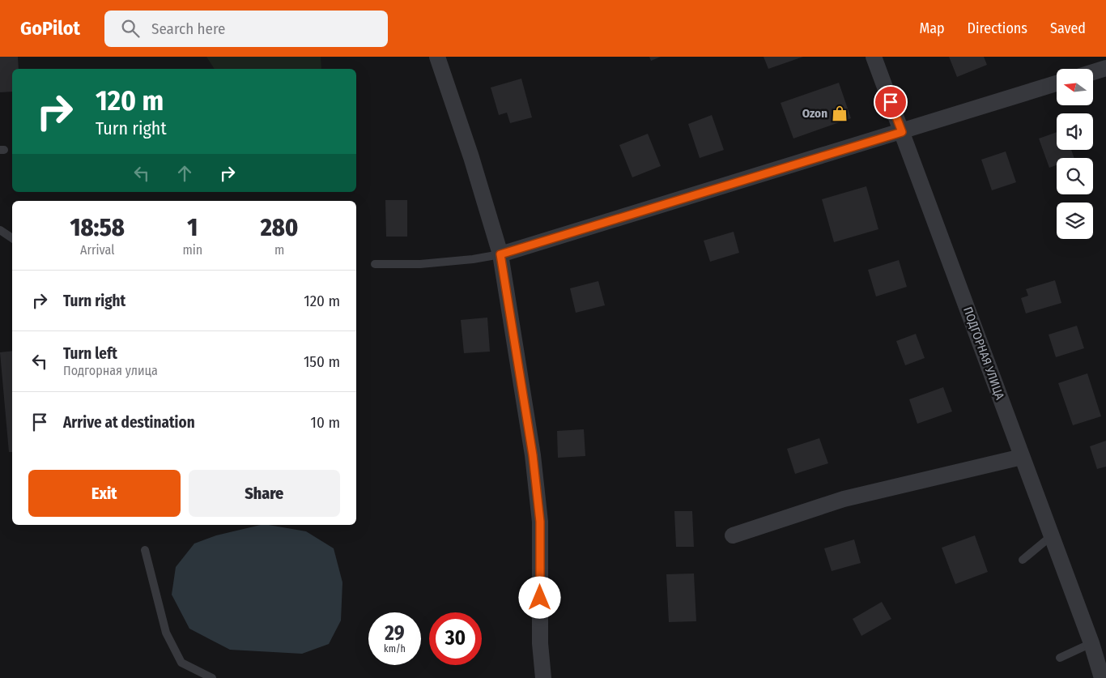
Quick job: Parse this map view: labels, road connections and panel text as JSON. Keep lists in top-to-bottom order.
{
  "streets": {
    "street": ["ПОДГОРНАЯ УЛИЦА"]
  },
  "places": {
    "shop": ["Ozon"]
  },
  "north": "left",
  "page": {
    "header": "GoPilot",
    "search": "Search here",
    "nav": ["Map", "Directions", "Saved"],
    "turn": ["120 m", "Turn right"],
    "eta": [
      "18:58",
      "Arrival",
      "1",
      "min",
      "280",
      "m"
    ],
    "list": [
      {
        "name": "Turn right",
        "value": "120 m"
      },
      {
        "name": "Turn left",
        "note": "Подгорная улица",
        "value": "150 m"
      },
      {
        "name": "Arrive at destination",
        "value": "10 m"
      }
    ],
    "buttons": ["Exit", "Share"],
    "speed": "29 km/h",
    "limit": "30"
  }
}
